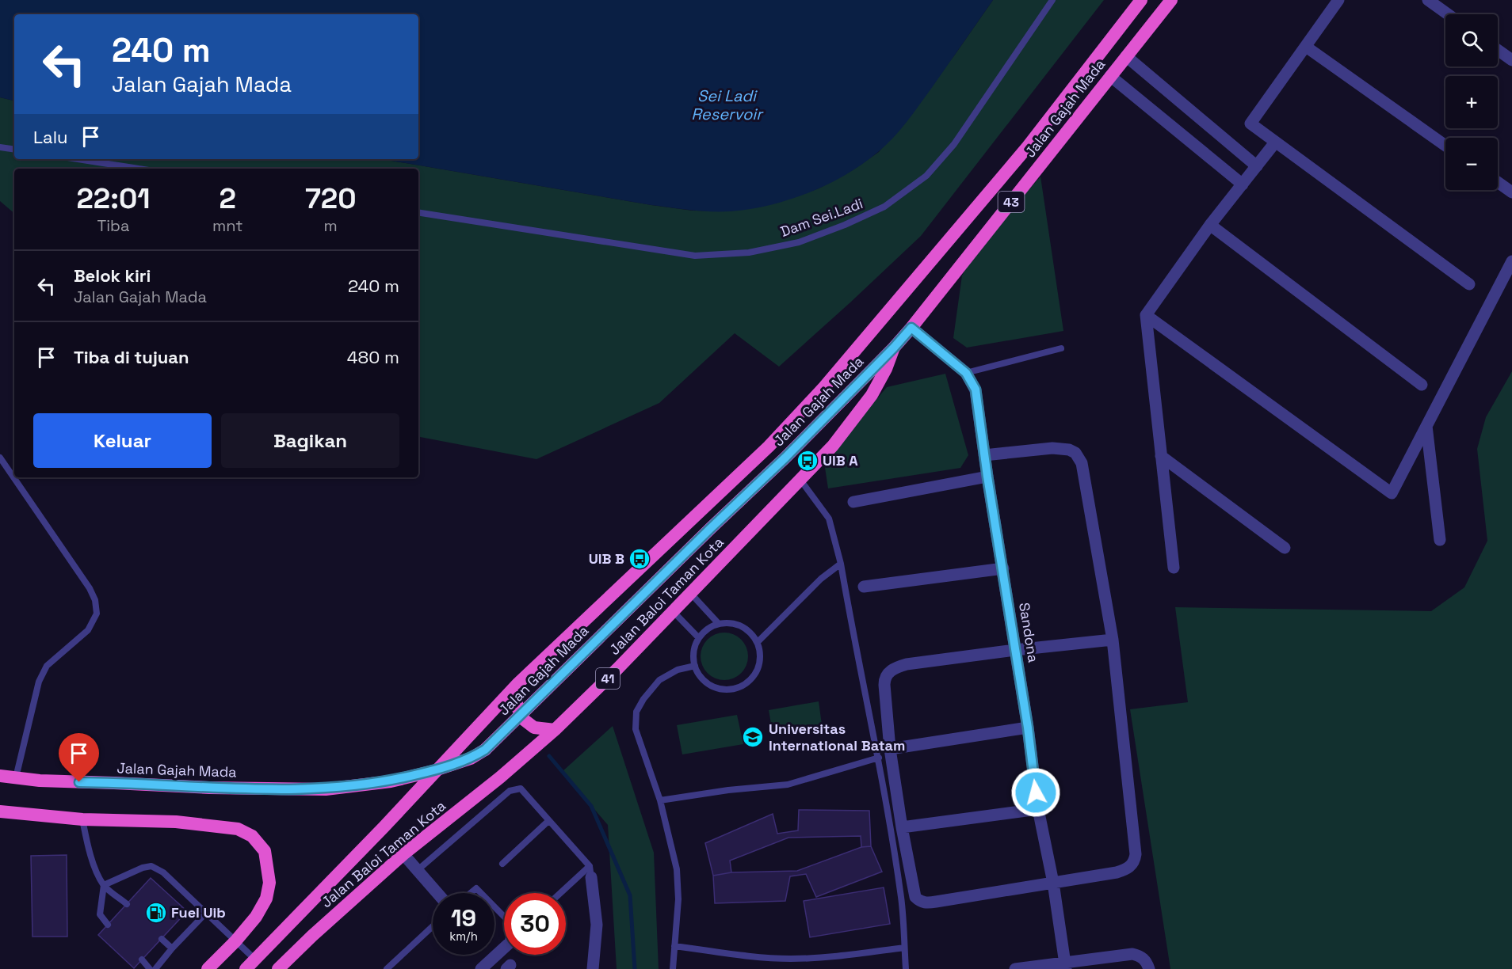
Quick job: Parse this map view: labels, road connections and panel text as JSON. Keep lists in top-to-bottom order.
{
  "streets": {
    "highway": [
      "Jalan Gajah Mada",
      "43",
      "Jalan Baloi Taman Kota",
      "41"
    ],
    "street": ["Sandona"],
    "lane": ["Dam Sei.Ladi"]
  },
  "crossings": [
    ["Jalan Gajah Mada", "Jalan Baloi Taman Kota"],
    ["Jalan Gajah Mada", "Sandona"]
  ],
  "water": ["Sei Ladi Reservoir"],
  "places": {
    "bus stop": ["UIB A", "UIB B"],
    "school or university": ["Universitas International Batam"],
    "fuel station": ["Fuel Uib"]
  },
  "page": {
    "map_buttons": ["+", "−"],
    "turn": ["240 m", "Jalan Gajah Mada"],
    "then": "Lalu",
    "eta": [
      "22:01",
      "Tiba",
      "2",
      "mnt",
      "720",
      "m"
    ],
    "list": [
      {
        "name": "Belok kiri",
        "note": "Jalan Gajah Mada",
        "value": "240 m"
      },
      {
        "name": "Tiba di tujuan",
        "value": "480 m"
      }
    ],
    "buttons": ["Keluar", "Bagikan"],
    "speed": "19 km/h",
    "limit": "30"
  }
}
